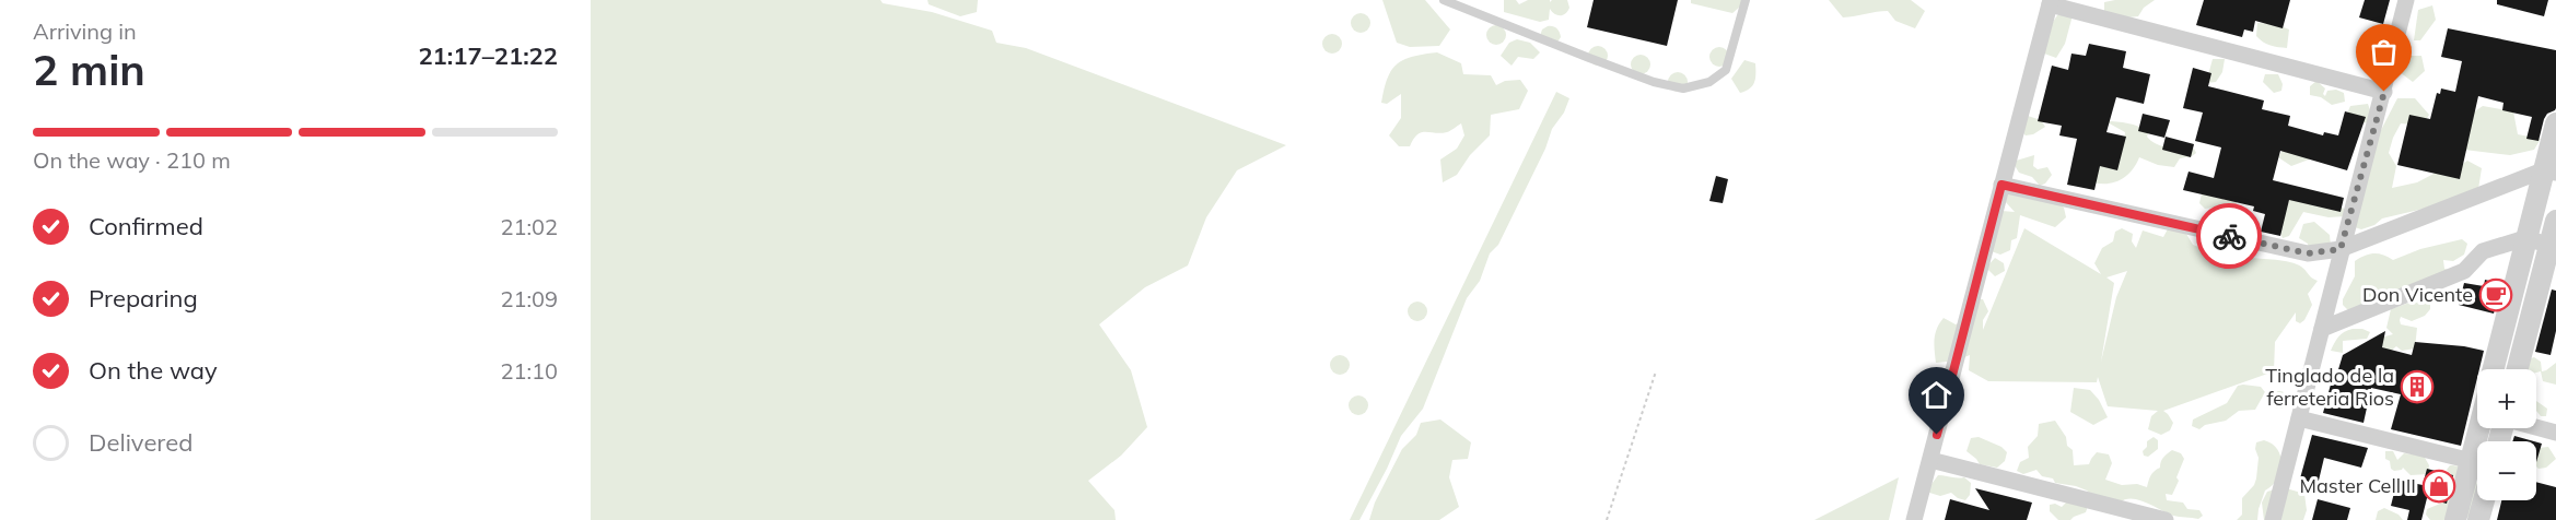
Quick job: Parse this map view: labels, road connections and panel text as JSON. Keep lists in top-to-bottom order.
{
  "places": {
    "cafe": ["Don Vicente"],
    "building": ["Tinglado de la ferreteria Rios"],
    "shop": ["Master Cell II"]
  },
  "page": {
    "heading": ["2 min", "Arriving in", "21:17–21:22"],
    "bar": "On the way · 210 m",
    "list": [
      ["Confirmed", "21:02"],
      ["Preparing", "21:09"],
      ["On the way", "21:10"],
      "Delivered"
    ],
    "map_buttons": ["+", "−"]
  }
}
